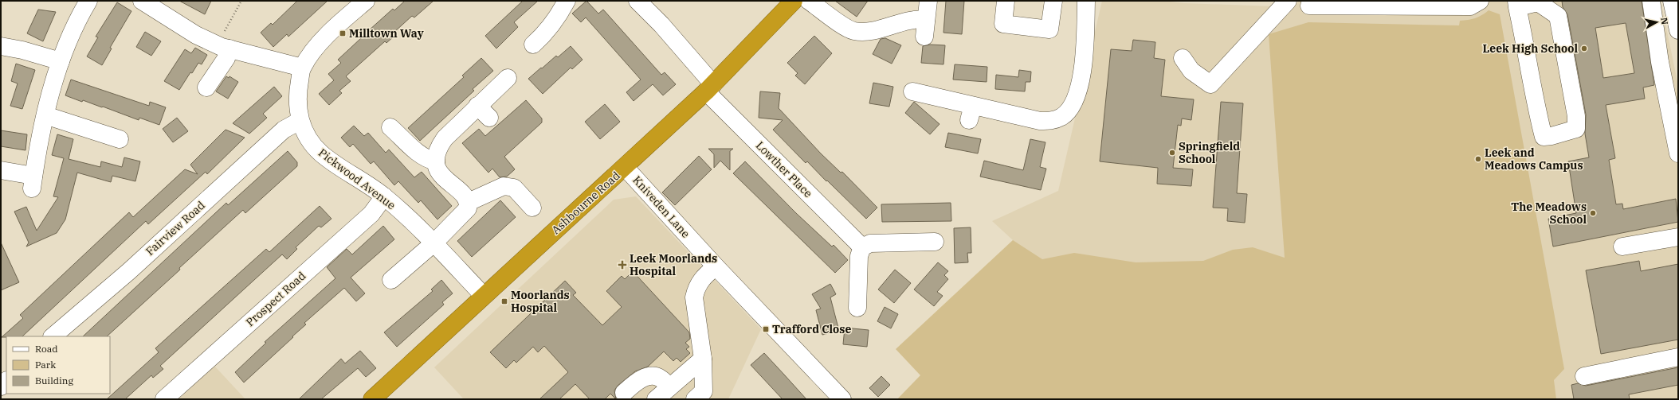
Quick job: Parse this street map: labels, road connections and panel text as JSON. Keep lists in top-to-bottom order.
{
  "streets": {
    "highway": ["Ashbourne Road"],
    "street": [
      "Lowther Place",
      "Pickwood Avenue",
      "Kniveden Lane",
      "Fairview Road",
      "Prospect Road"
    ]
  },
  "crossings": [
    ["Lowther Place", "Ashbourne Road"],
    ["Pickwood Avenue", "Ashbourne Road"],
    ["Pickwood Avenue", "Fairview Road"],
    ["Pickwood Avenue", "Prospect Road"],
    ["Ashbourne Road", "Kniveden Lane"]
  ],
  "places": {
    "transit": ["Milltown Way", "Moorlands Hospital", "Trafford Close"],
    "other": [
      "Leek High School",
      "Springfield School",
      "Leek and Meadows Campus",
      "The Meadows School"
    ],
    "health": ["Leek Moorlands Hospital"]
  },
  "legend": ["Road", "Park", "Building"],
  "north": "right"
}
